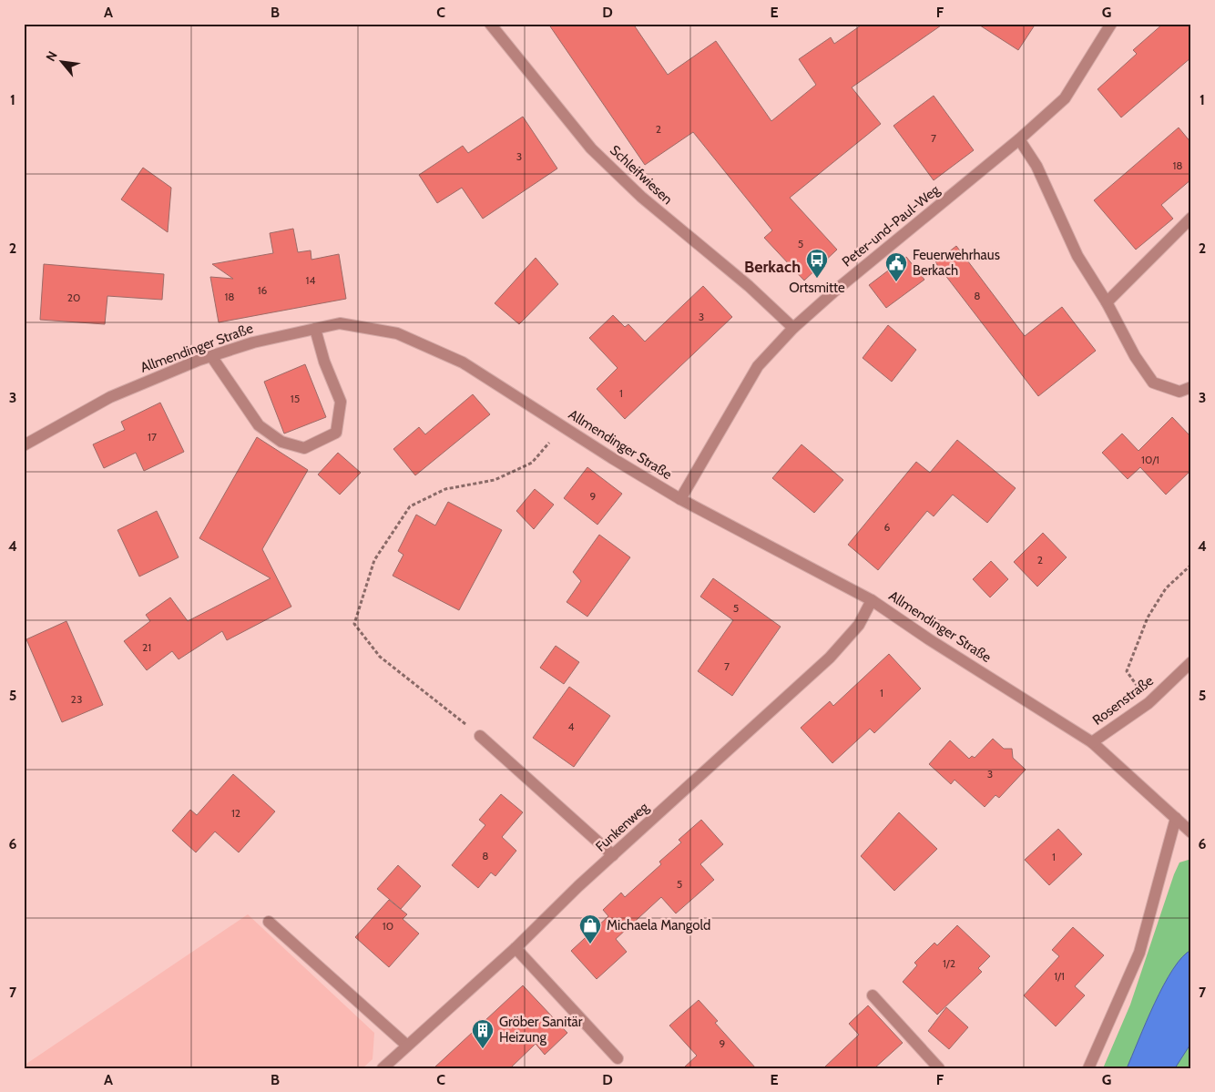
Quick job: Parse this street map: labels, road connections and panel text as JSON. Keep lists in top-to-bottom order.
{
  "streets": {
    "street": [
      "Schleifwiesen",
      "Peter-und-Paul-Weg",
      "Allmendinger Straße",
      "Rosenstraße",
      "Funkenweg"
    ]
  },
  "crossings": [
    ["Schleifwiesen", "Peter-und-Paul-Weg"],
    ["Peter-und-Paul-Weg", "Allmendinger Straße"],
    ["Allmendinger Straße", "Rosenstraße"],
    ["Allmendinger Straße", "Funkenweg"]
  ],
  "districts": ["Berkach"],
  "places": {
    "bus stop": ["Ortsmitte"],
    "public building": ["Feuerwehrhaus Berkach"],
    "shop": ["Michaela Mangold"],
    "building": ["Gröber Sanitär Heizung"]
  },
  "house_numbers": [
    "2",
    "7",
    "3",
    "18",
    "5",
    "14",
    "16",
    "8",
    "18",
    "20",
    "3",
    "1",
    "15",
    "17",
    "10/1",
    "9",
    "6",
    "2",
    "5",
    "21",
    "7",
    "1",
    "23",
    "4",
    "3",
    "12",
    "8",
    "1",
    "5",
    "10",
    "1/2",
    "1/1",
    "9"
  ],
  "north": "top left",
  "grid": {
    "columns": [
      "A",
      "B",
      "C",
      "D",
      "E",
      "F",
      "G"
    ],
    "rows": [
      "1",
      "2",
      "3",
      "4",
      "5",
      "6",
      "7"
    ]
  }
}
